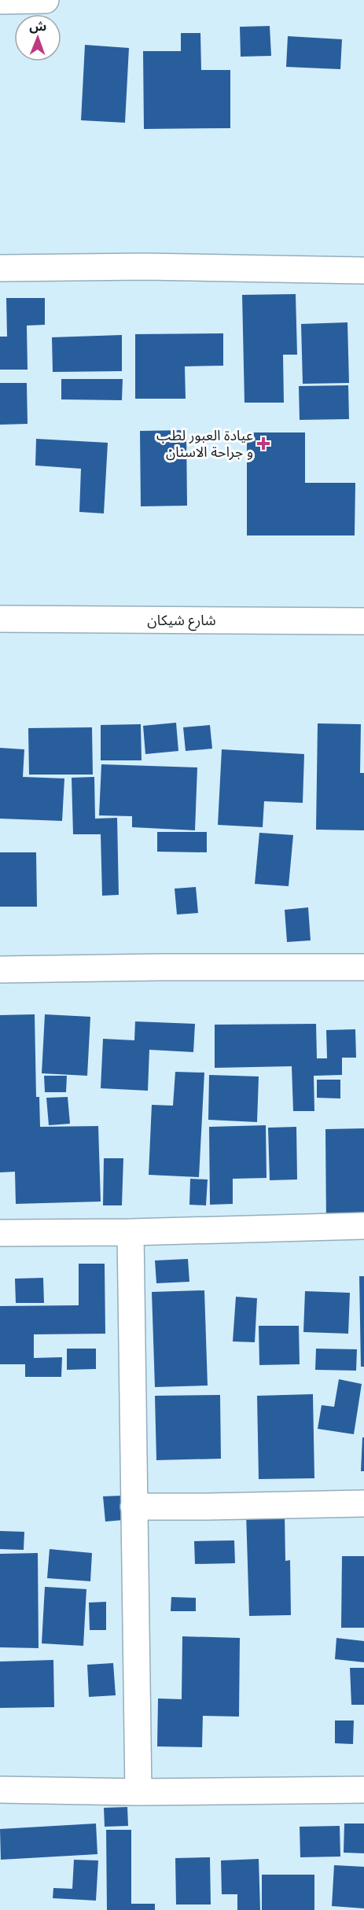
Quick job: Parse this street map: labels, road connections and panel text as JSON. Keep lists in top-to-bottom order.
{
  "streets": {
    "street": ["شارع شيكان"]
  },
  "places": {
    "health": ["عيادة العبور لطب و جراحة الاسنان"]
  },
  "north": "top"
}
